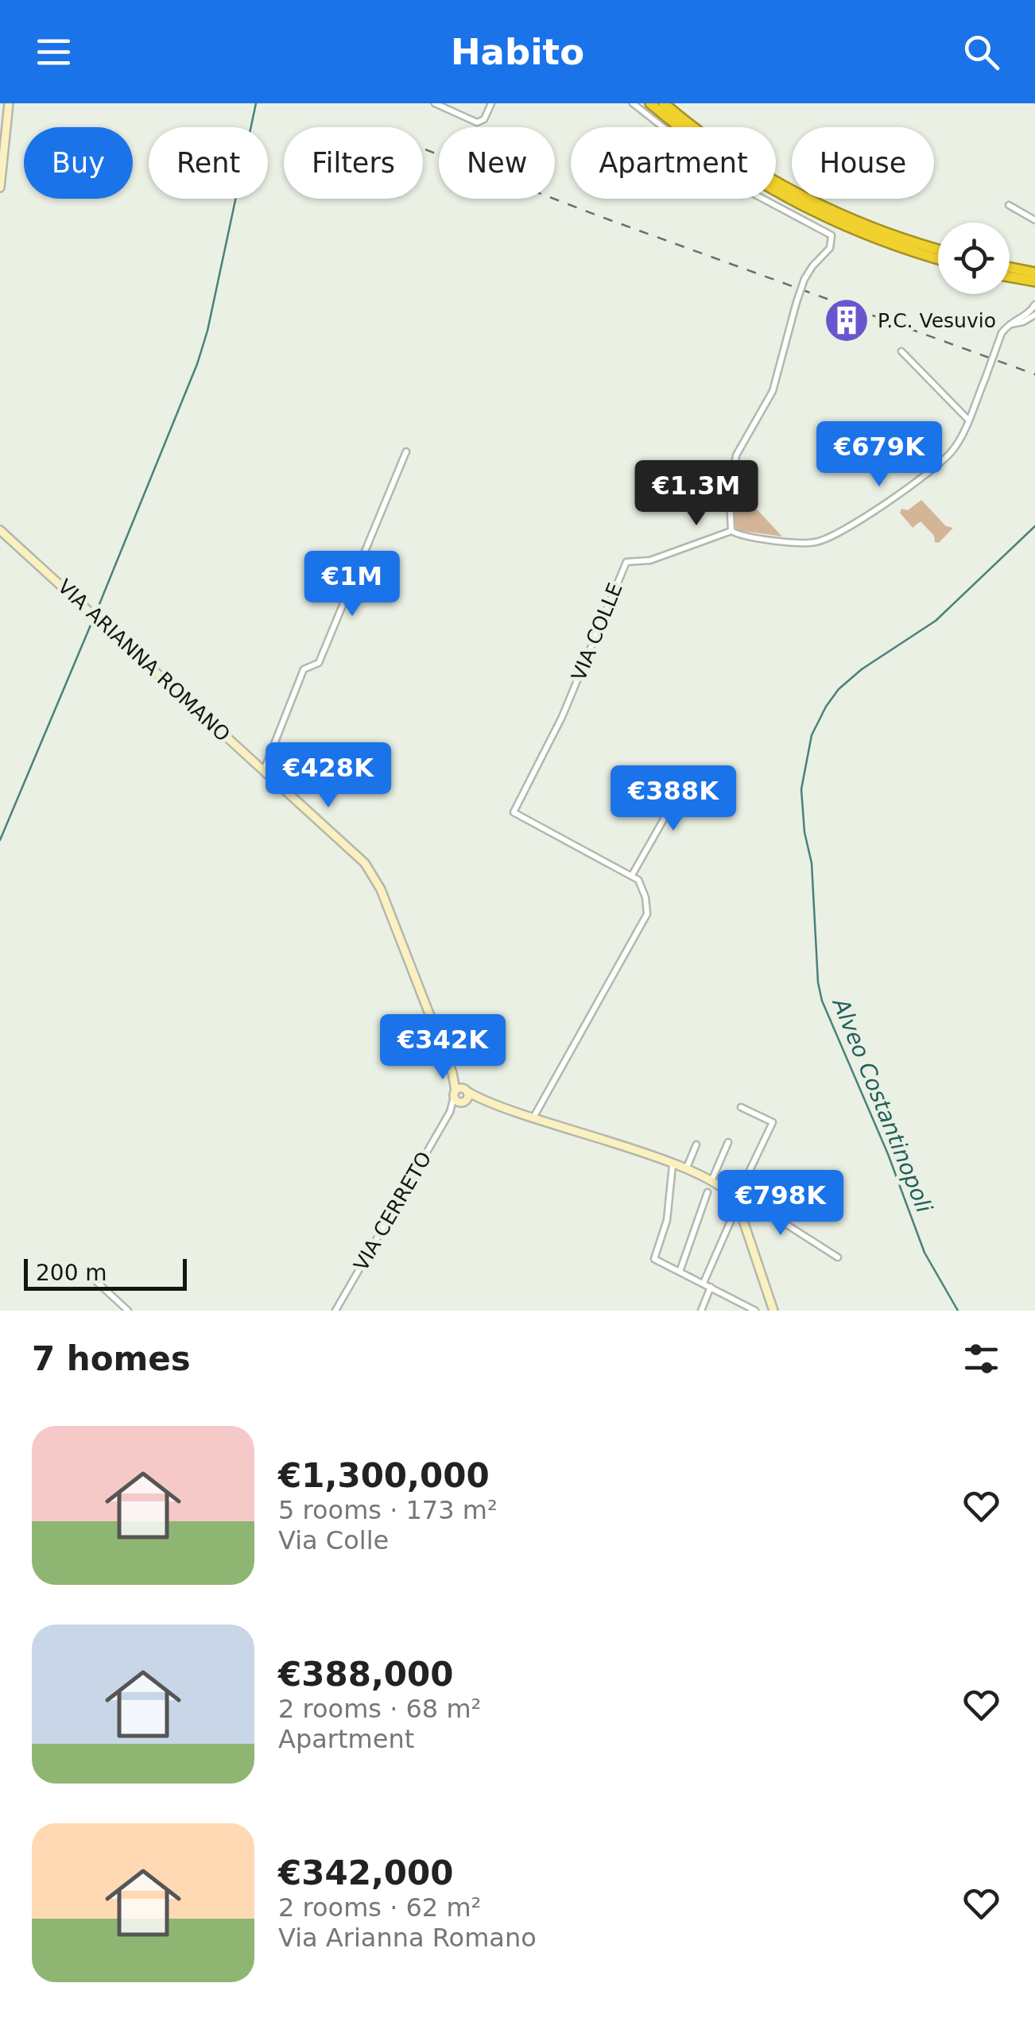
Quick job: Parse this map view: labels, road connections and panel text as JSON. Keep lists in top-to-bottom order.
{
  "streets": {
    "street": ["VIA COLLE", "VIA ARIANNA ROMANO", "VIA CERRETO"]
  },
  "crossings": [
    ["VIA ARIANNA ROMANO", "VIA CERRETO"]
  ],
  "water": ["Alveo Costantinopoli"],
  "places": {
    "building": ["P.C. Vesuvio"]
  },
  "scale_bar": "200 m",
  "page": {
    "header": "Habito",
    "chip": [
      "Buy",
      "Rent",
      "Filters",
      "New",
      "Apartment",
      "House"
    ],
    "price": [
      "€679K",
      "€1.3M",
      "€1M",
      "€428K",
      "€388K",
      "€342K",
      "€798K"
    ],
    "scale": "200 m",
    "heading": "7 homes",
    "list": [
      {
        "name": "€1,300,000",
        "note": "5 rooms · 173 m² · Via Colle"
      },
      {
        "name": "€388,000",
        "note": "2 rooms · 68 m² · Apartment"
      },
      {
        "name": "€342,000",
        "note": "2 rooms · 62 m² · Via Arianna Romano"
      }
    ]
  }
}
